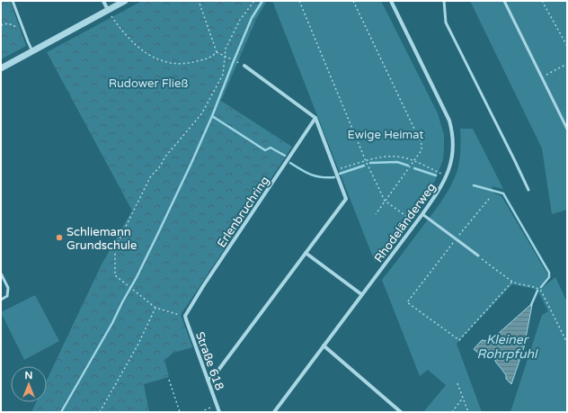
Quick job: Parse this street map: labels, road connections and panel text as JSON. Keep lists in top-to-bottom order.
{
  "streets": {
    "street": ["Erlenbruchring", "Rhodeländerweg", "Straße 618"]
  },
  "crossings": [
    ["Erlenbruchring", "Straße 618"]
  ],
  "water": ["Kleiner Rohrpfuhl"],
  "parks": ["Rudower Fließ", "Ewige Heimat"],
  "places": ["Schliemann Grundschule"],
  "north": "top"
}
